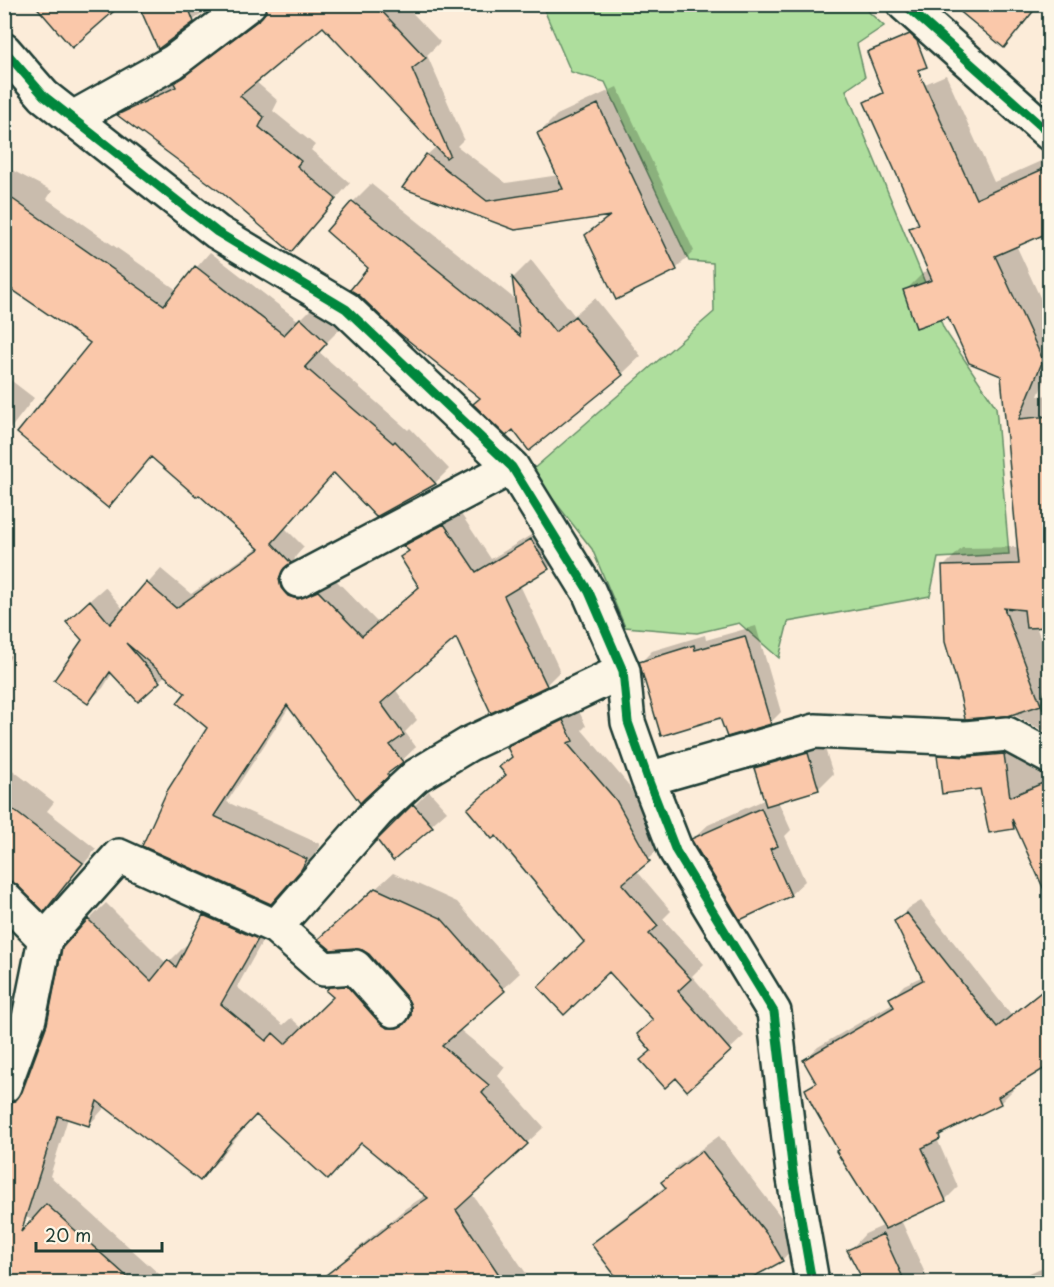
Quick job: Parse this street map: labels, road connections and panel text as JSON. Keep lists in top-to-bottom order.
{
  "scale_bar": "20 m"
}
